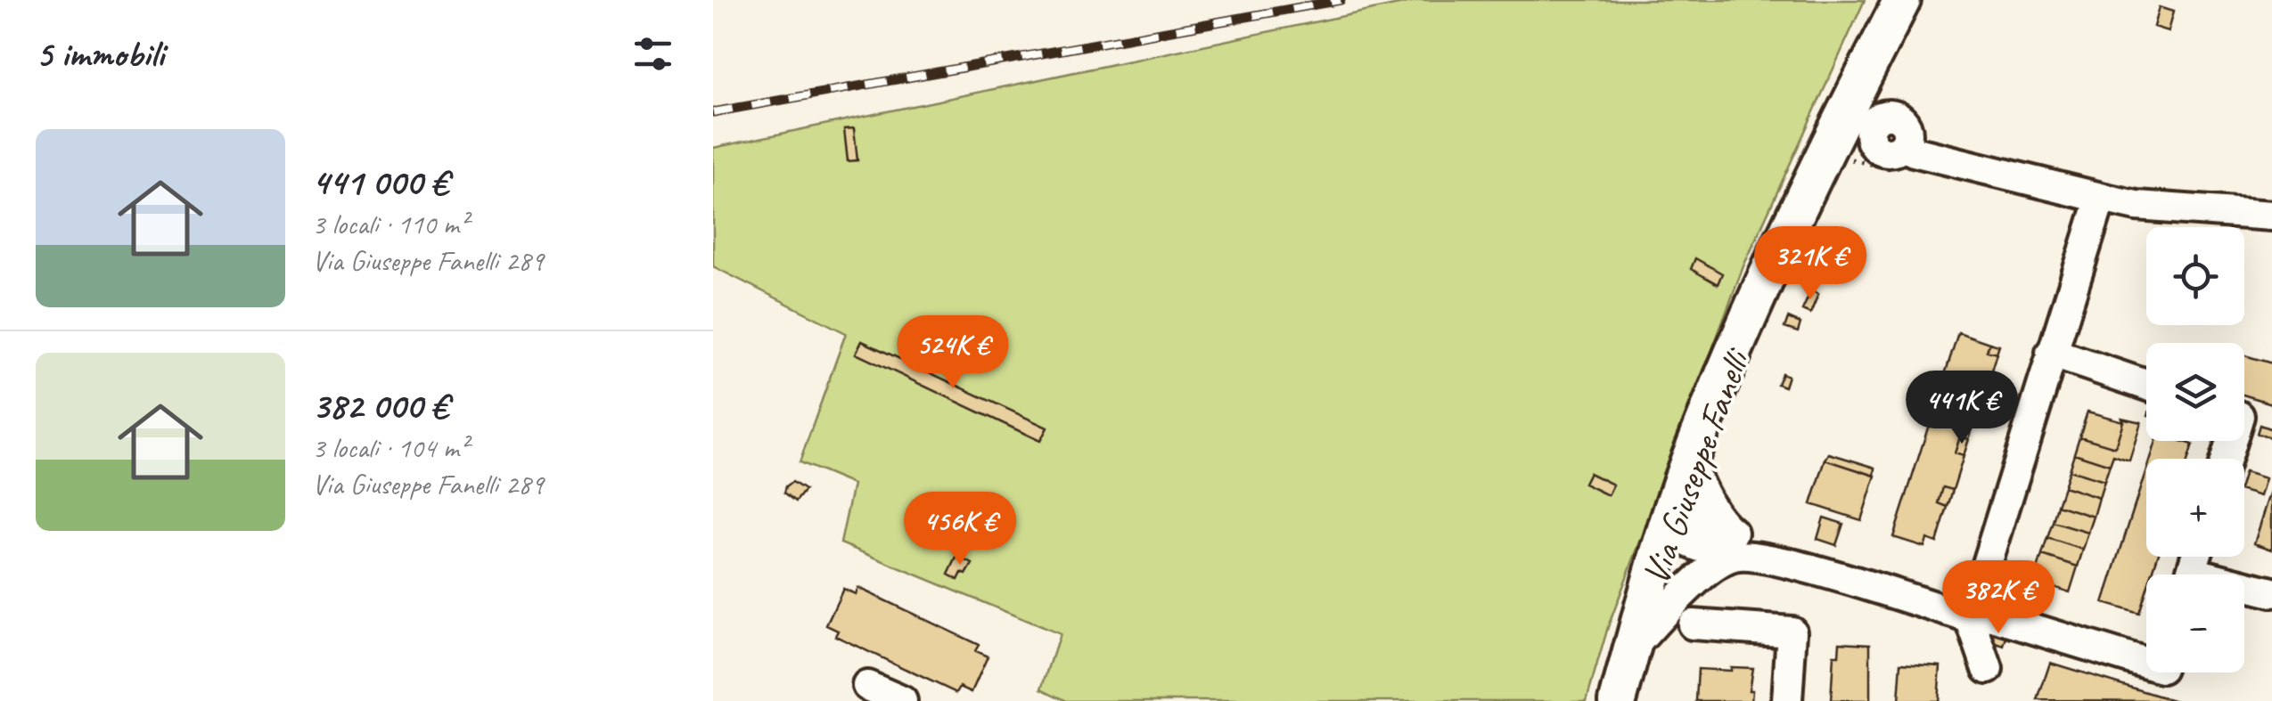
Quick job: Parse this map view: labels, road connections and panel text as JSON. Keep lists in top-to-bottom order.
{
  "streets": {
    "main road": ["Via Giuseppe Fanelli"]
  },
  "page": {
    "heading": "5 immobili",
    "list": [
      {
        "name": "441 000 €",
        "note": "3 locali · 110 m² · Via Giuseppe Fanelli 289"
      },
      {
        "name": "382 000 €",
        "note": "3 locali · 104 m² · Via Giuseppe Fanelli 289"
      }
    ],
    "price": [
      "321K €",
      "524K €",
      "441K €",
      "456K €",
      "382K €"
    ],
    "map_buttons": ["+", "−"]
  }
}
